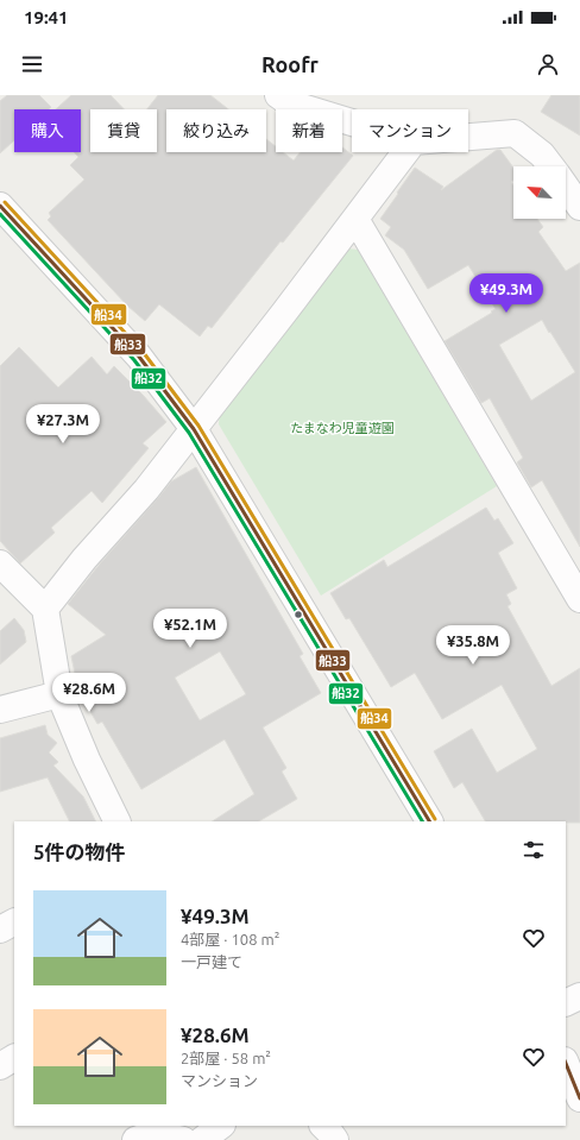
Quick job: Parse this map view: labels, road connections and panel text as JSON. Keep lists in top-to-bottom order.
{
  "parks": ["たまなわ児童遊園"],
  "lines": ["transit line 船34", "transit line 船33", "transit line 船32"],
  "north": "top left",
  "page": {
    "status": "19:41",
    "header": "Roofr",
    "chip": [
      "購入",
      "賃貸",
      "絞り込み",
      "新着",
      "マンション"
    ],
    "price": [
      "¥49.3M",
      "¥27.3M",
      "¥52.1M",
      "¥35.8M",
      "¥28.6M"
    ],
    "heading": "5件の物件",
    "list": [
      {
        "name": "¥49.3M",
        "note": "4部屋 · 108 m² · 一戸建て"
      },
      {
        "name": "¥28.6M",
        "note": "2部屋 · 58 m² · マンション"
      }
    ]
  }
}
